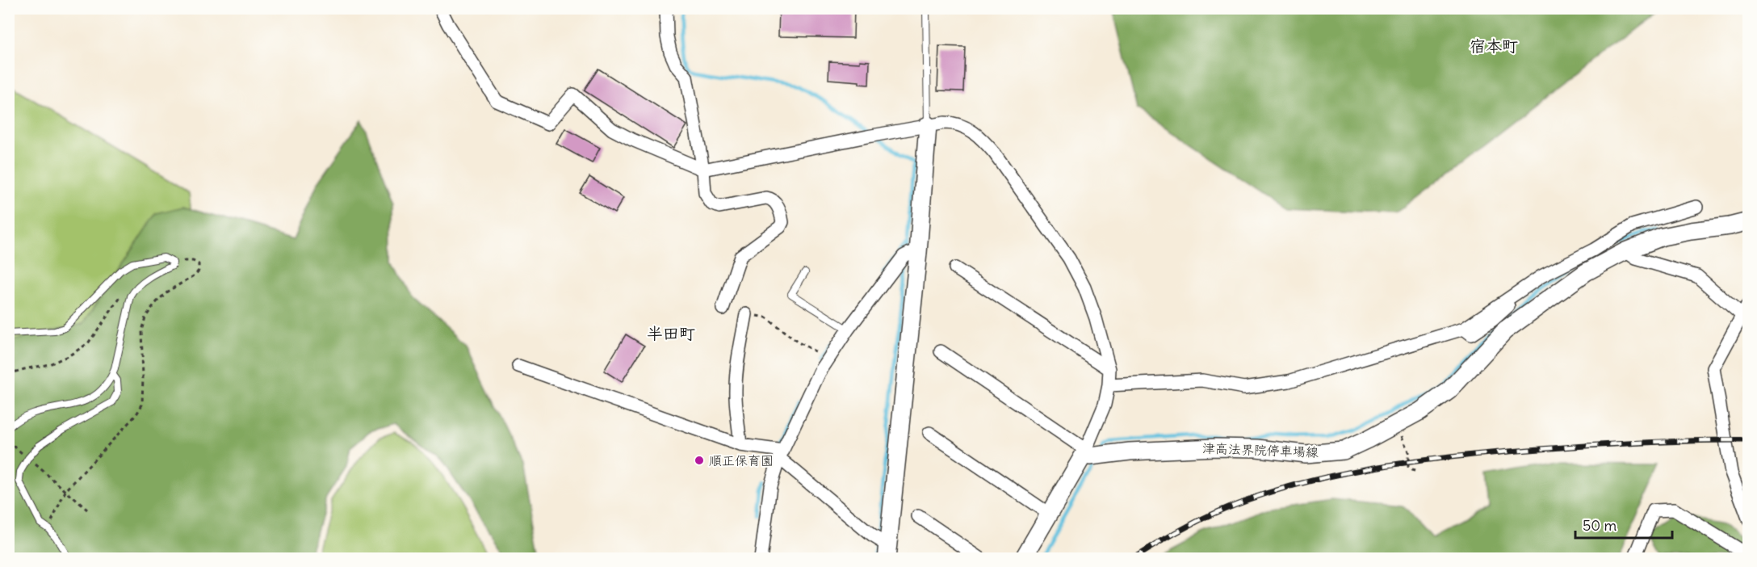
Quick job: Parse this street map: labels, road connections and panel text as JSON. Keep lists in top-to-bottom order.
{
  "streets": {
    "main road": ["津高法界院停車場線"]
  },
  "districts": ["宿本町", "半田町"],
  "places": ["順正保育園"],
  "scale_bar": "50 m"
}
